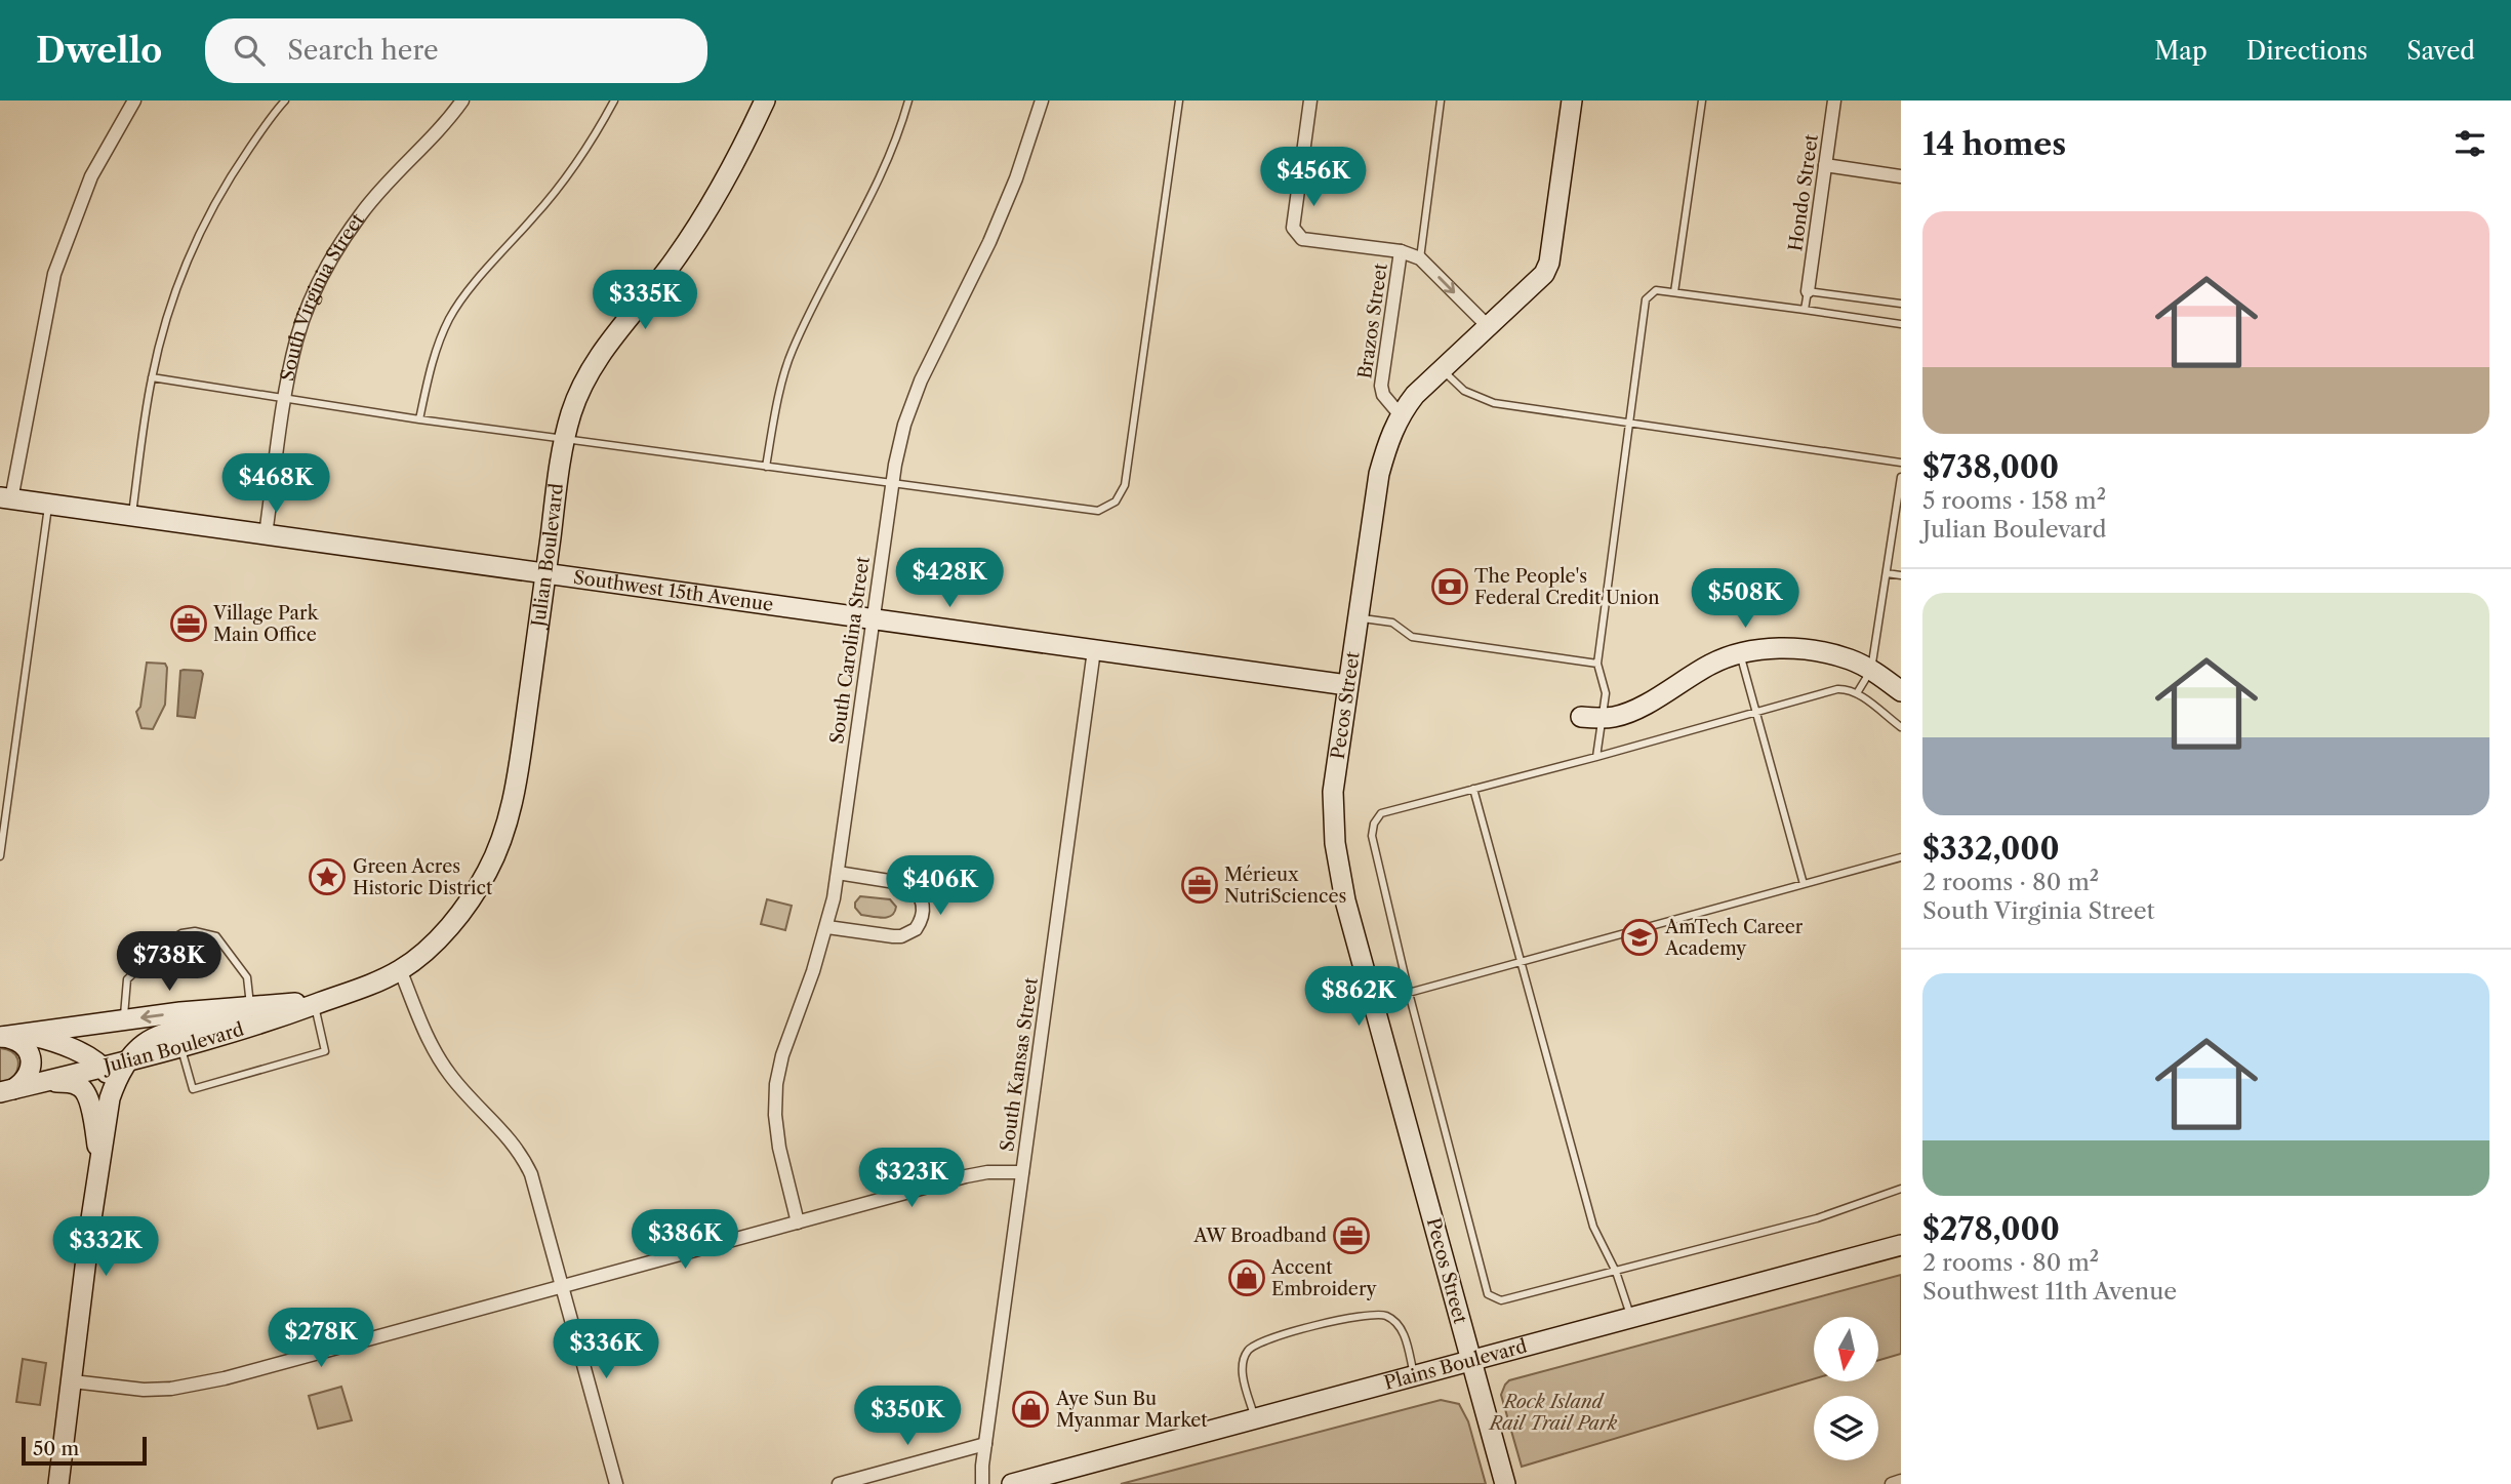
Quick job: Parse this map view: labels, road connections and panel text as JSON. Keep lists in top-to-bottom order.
{
  "streets": {
    "main road": [
      "Julian Boulevard",
      "Southwest 15th Avenue",
      "Pecos Street",
      "Plains Boulevard"
    ],
    "street": [
      "Hondo Street",
      "South Virginia Street",
      "Brazos Street",
      "South Carolina Street",
      "South Kansas Street"
    ]
  },
  "crossings": [
    ["South Virginia Street", "Southwest 15th Avenue"],
    ["Brazos Street", "Pecos Street"],
    ["Julian Boulevard", "Southwest 15th Avenue"],
    ["Southwest 15th Avenue", "South Carolina Street"],
    ["Southwest 15th Avenue", "Pecos Street"],
    ["Southwest 15th Avenue", "South Kansas Street"],
    ["Pecos Street", "Plains Boulevard"]
  ],
  "parks": ["Rock Island Rail Trail Park"],
  "places": {
    "bank": ["The People's Federal Credit Union"],
    "office": ["Village Park Main Office", "Mérieux NutriSciences", "AW Broadband"],
    "place": ["Green Acres Historic District"],
    "school or university": ["AmTech Career Academy"],
    "shop": ["Accent Embroidery", "Aye Sun Bu Myanmar Market"]
  },
  "scale_bar": "50 m",
  "north": "bottom",
  "page": {
    "header": "Dwello",
    "search": "Search here",
    "nav": ["Map", "Directions", "Saved"],
    "heading": "14 homes",
    "price": [
      "$456K",
      "$335K",
      "$468K",
      "$428K",
      "$508K",
      "$406K",
      "$738K",
      "$862K",
      "$323K",
      "$386K",
      "$332K",
      "$278K",
      "$336K",
      "$350K"
    ],
    "list": [
      {
        "name": "$738,000",
        "note": "5 rooms · 158 m² · Julian Boulevard"
      },
      {
        "name": "$332,000",
        "note": "2 rooms · 80 m² · South Virginia Street"
      },
      {
        "name": "$278,000",
        "note": "2 rooms · 80 m² · Southwest 11th Avenue"
      }
    ],
    "scale": "50 m"
  }
}
